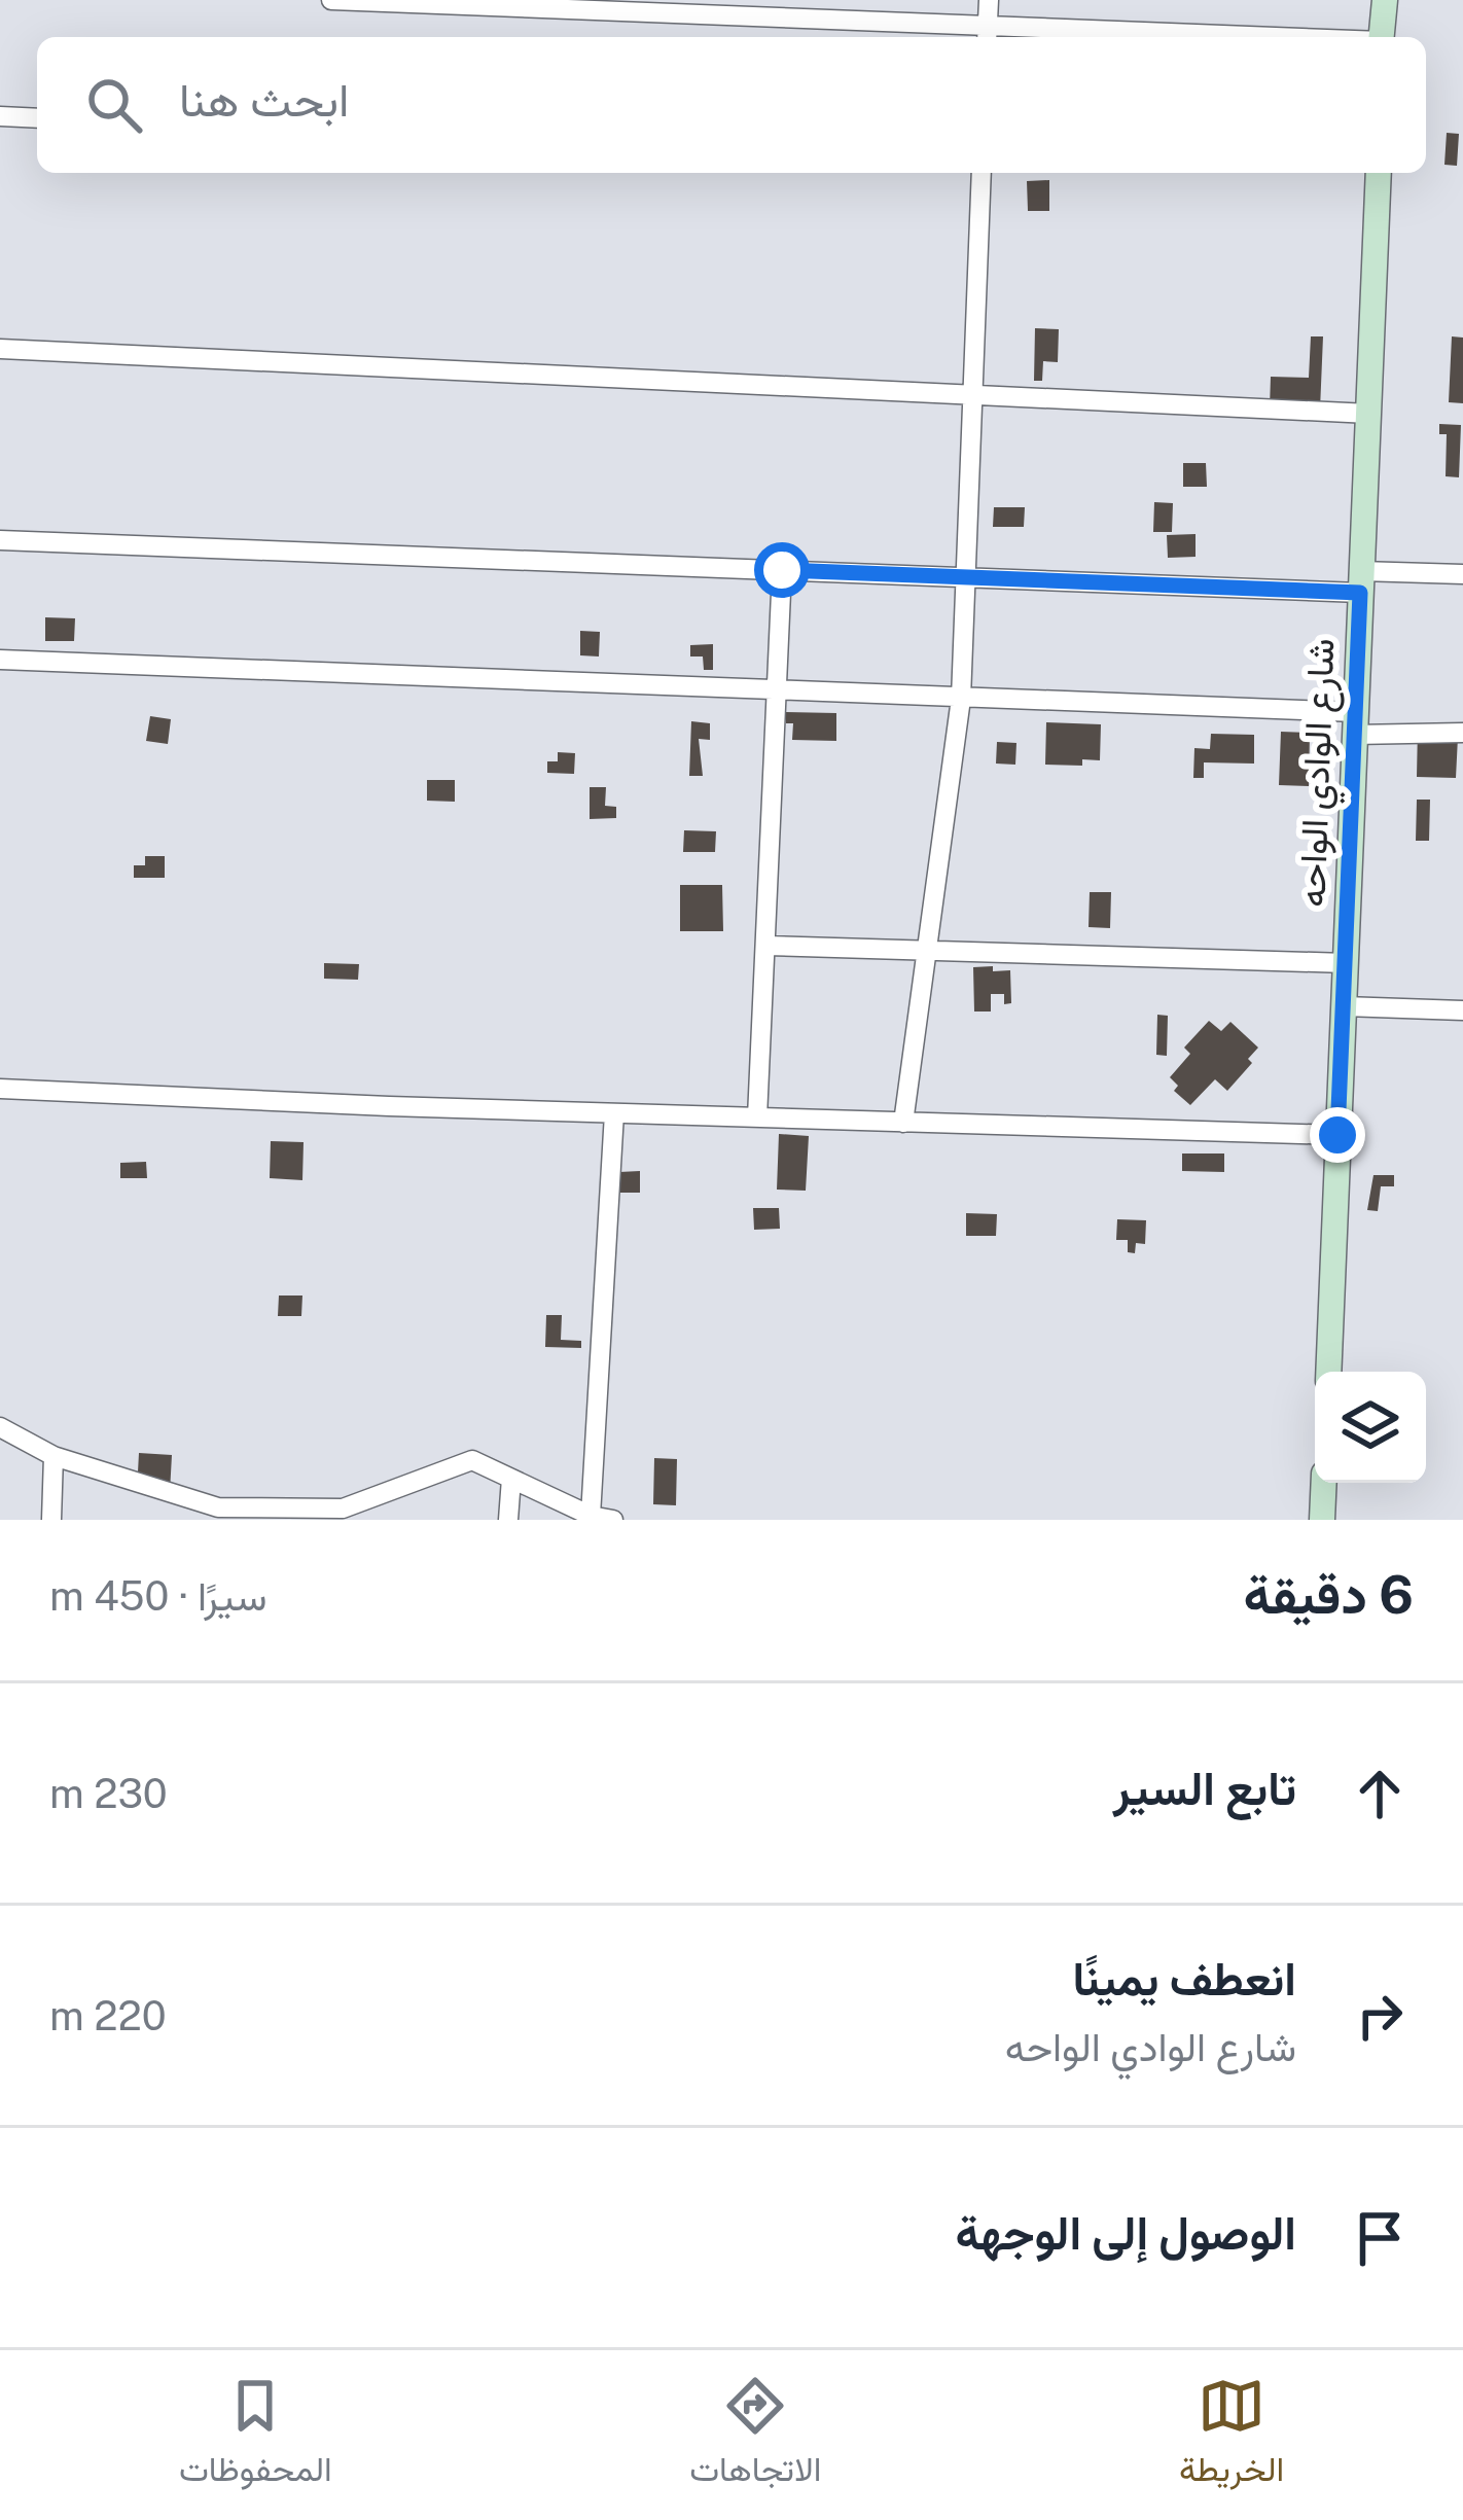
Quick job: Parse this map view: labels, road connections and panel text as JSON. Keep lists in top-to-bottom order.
{
  "streets": {
    "main road": ["شارع الوادي الواحه"]
  },
  "page": {
    "search": "ابحث هنا",
    "heading": ["6 دقيقة", "سيرًا · 450 m"],
    "list": [
      ["تابع السير", "230 m"],
      ["انعطف يمينًا", "شارع الوادي الواحه", "220 m"],
      "الوصول إلى الوجهة"
    ],
    "nav": ["الخريطة", "الاتجاهات", "المحفوظات"]
  }
}
